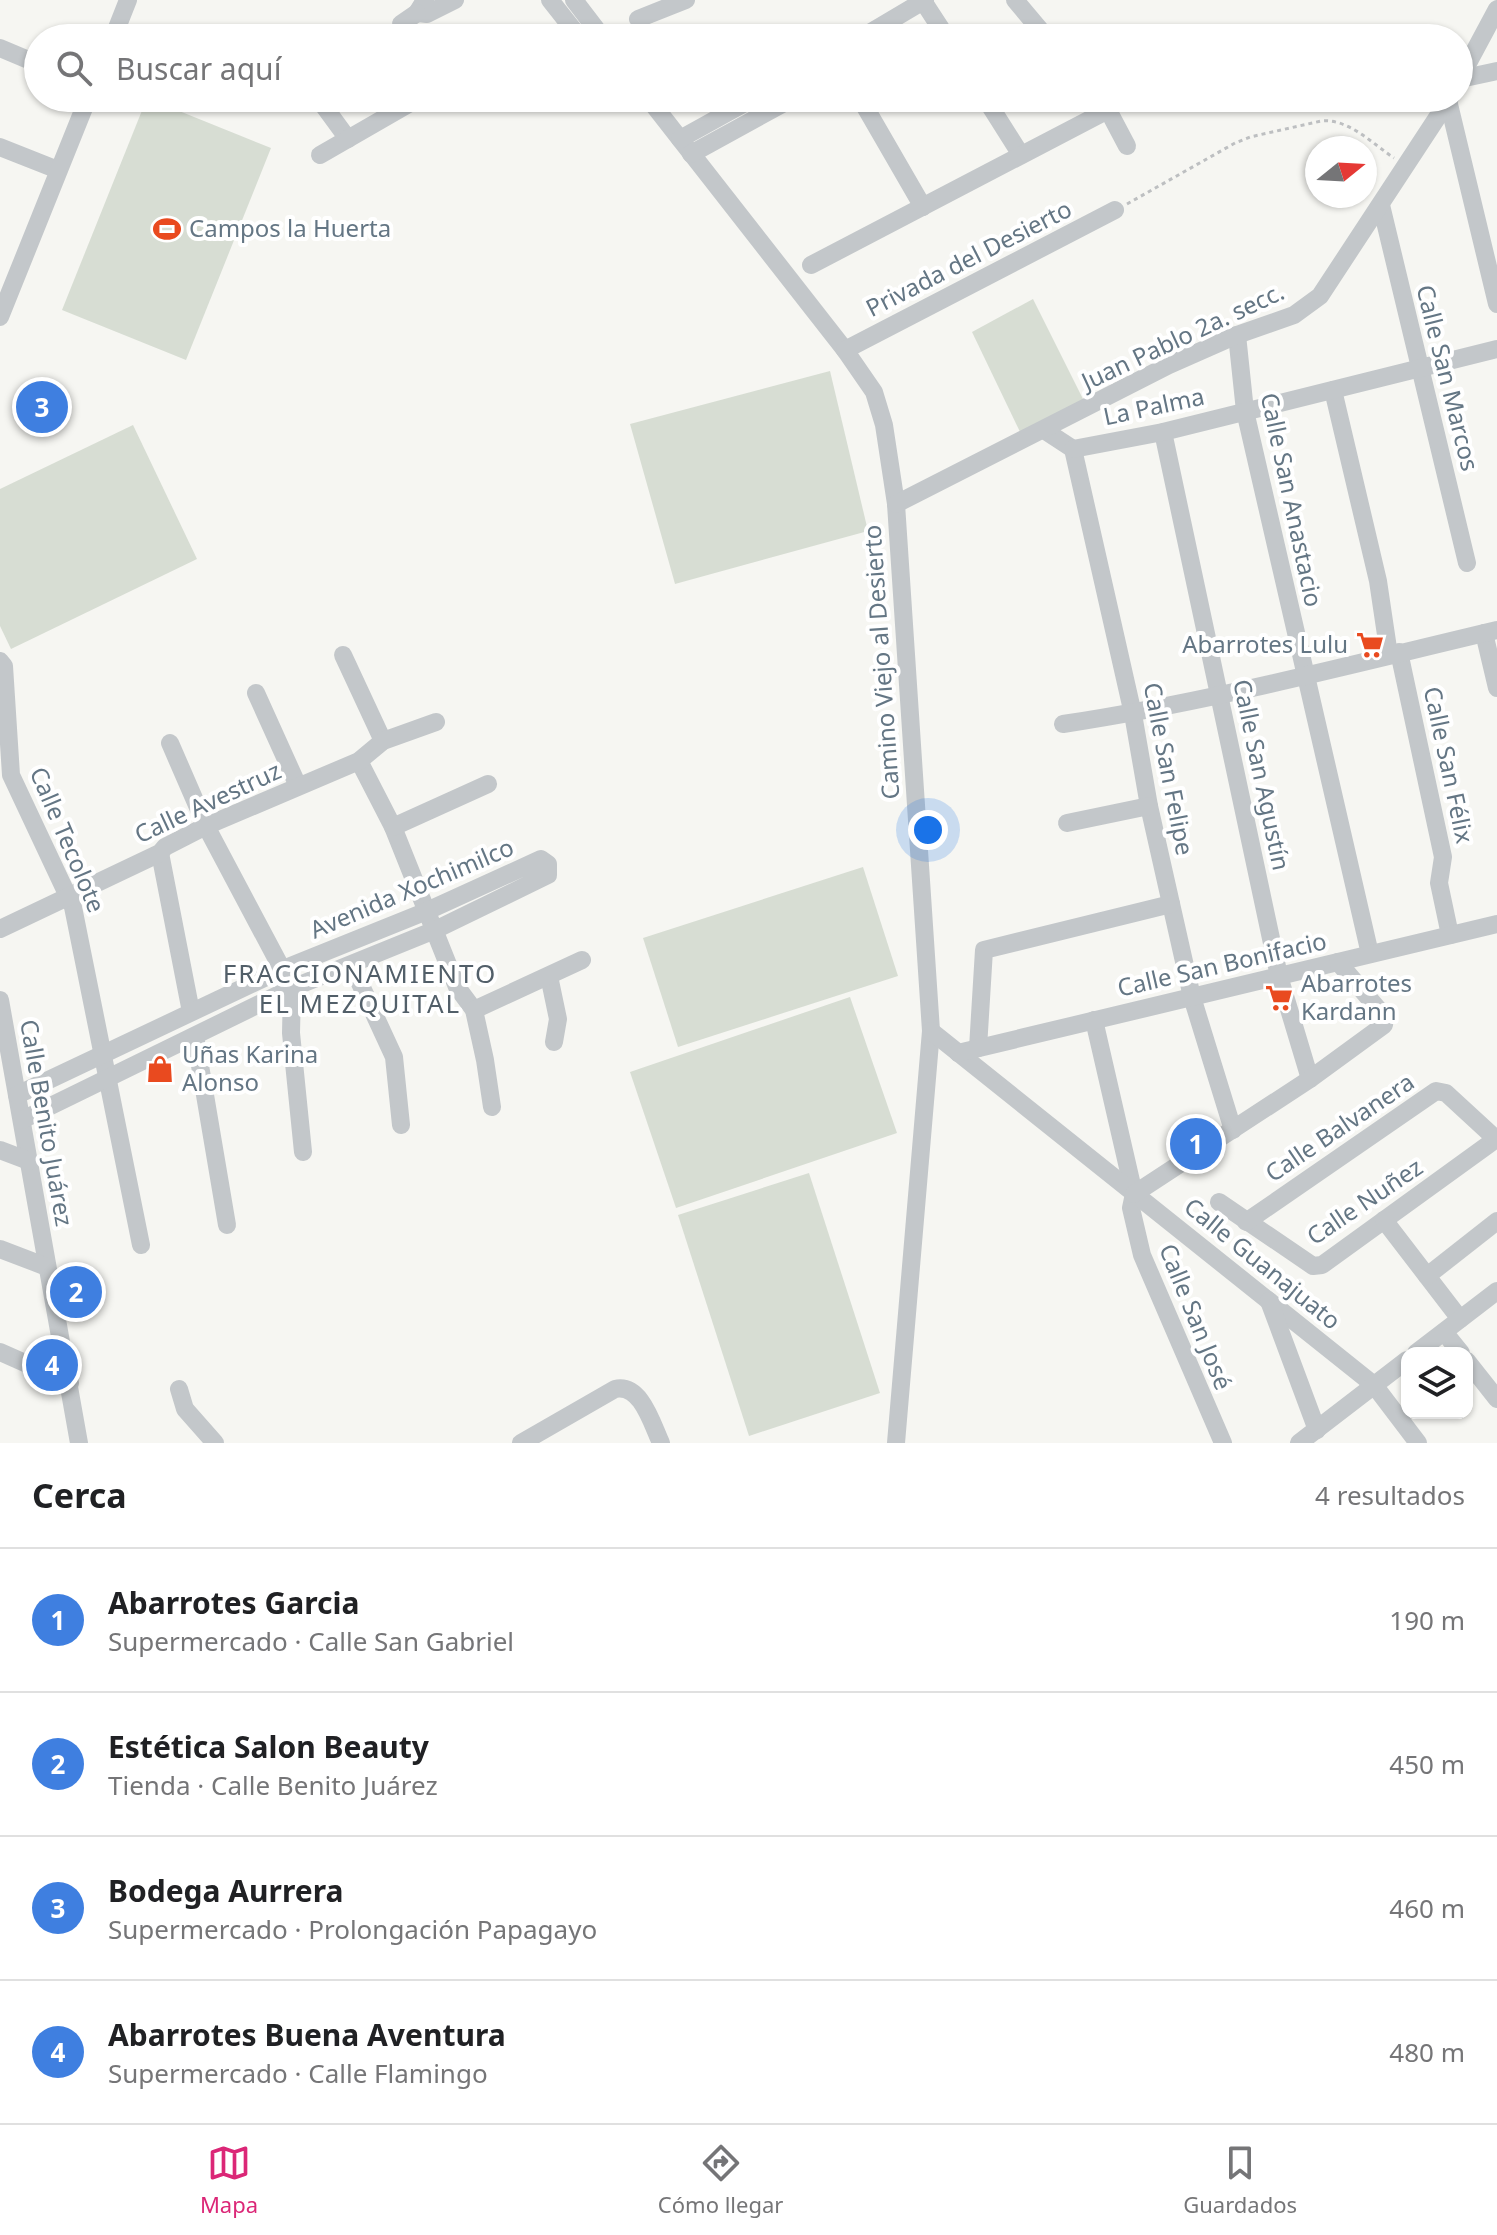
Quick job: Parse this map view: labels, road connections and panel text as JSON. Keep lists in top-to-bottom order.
{
  "streets": {
    "street": [
      "Privada del Desierto",
      "Juan Pablo 2a. secc.",
      "Calle San Marcos",
      "La Palma",
      "Calle San Anastacio",
      "Camino Viejo al Desierto",
      "Calle San Félix",
      "Calle San Felipe",
      "Calle San Agustín",
      "Calle Avestruz",
      "Calle Tecolote",
      "Avenida Xochimilco",
      "Calle San Bonifacio",
      "Calle Benito Juárez",
      "Calle Balvanera",
      "Calle Nuñez",
      "Calle Guanajuato",
      "Calle San José"
    ]
  },
  "crossings": [
    ["Privada del Desierto", "Camino Viejo al Desierto"],
    ["Juan Pablo 2a. secc.", "Calle San Marcos"],
    ["Juan Pablo 2a. secc.", "Calle San Anastacio"],
    ["Juan Pablo 2a. secc.", "Camino Viejo al Desierto"],
    ["Calle San Marcos", "La Palma"],
    ["La Palma", "Calle San Anastacio"],
    ["La Palma", "Calle San Félix"],
    ["La Palma", "Calle San Felipe"],
    ["La Palma", "Calle San Agustín"],
    ["Calle San Anastacio", "Calle San Bonifacio"],
    ["Camino Viejo al Desierto", "Calle Guanajuato"],
    ["Calle San Félix", "Calle San Bonifacio"],
    ["Calle San Felipe", "Calle San Bonifacio"],
    ["Calle San Agustín", "Calle San Bonifacio"],
    ["Calle Avestruz", "Calle Tecolote"],
    ["Calle Tecolote", "Avenida Xochimilco"],
    ["Avenida Xochimilco", "Calle Benito Juárez"],
    ["Calle San Bonifacio", "Calle Guanajuato"],
    ["Calle San Bonifacio", "Calle San José"],
    ["Calle Balvanera", "Calle Nuñez"],
    ["Calle Guanajuato", "Calle San José"]
  ],
  "districts": ["FRACCIONAMIENTO EL MEZQUITAL"],
  "places": {
    "sports": ["Campos la Huerta"],
    "supermarket": ["Abarrotes Lulu", "Abarrotes Kardann"],
    "shop": ["Uñas Karina Alonso"]
  },
  "north": "right",
  "page": {
    "search": "Buscar aquí",
    "pins": [
      "3",
      "1",
      "2",
      "4"
    ],
    "heading": ["Cerca", "4 resultados"],
    "list": [
      {
        "mark": "1",
        "name": "Abarrotes Garcia",
        "note": "Supermercado · Calle San Gabriel",
        "value": "190 m"
      },
      {
        "mark": "2",
        "name": "Estética Salon Beauty",
        "note": "Tienda · Calle Benito Juárez",
        "value": "450 m"
      },
      {
        "mark": "3",
        "name": "Bodega Aurrera",
        "note": "Supermercado · Prolongación Papagayo",
        "value": "460 m"
      },
      {
        "mark": "4",
        "name": "Abarrotes Buena Aventura",
        "note": "Supermercado · Calle Flamingo",
        "value": "480 m"
      }
    ],
    "nav": ["Mapa", "Cómo llegar", "Guardados"]
  }
}
